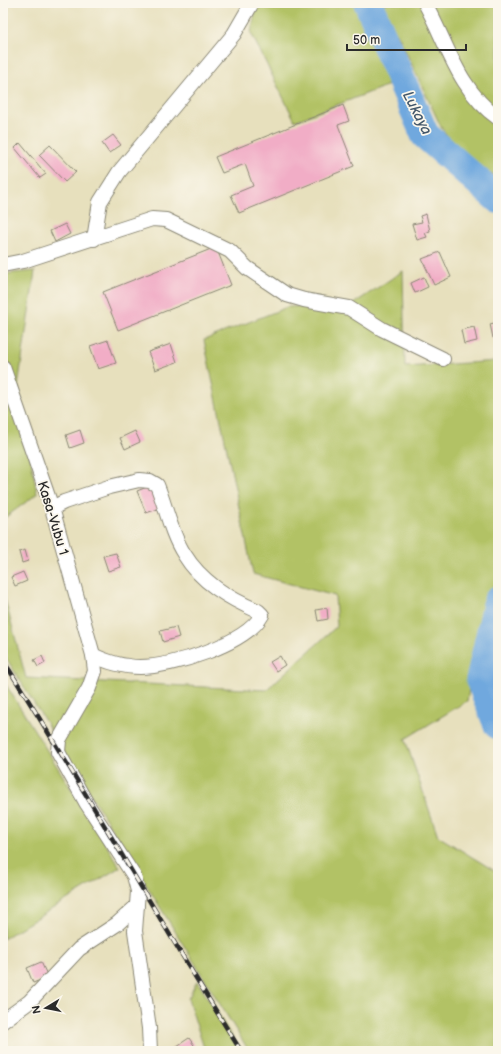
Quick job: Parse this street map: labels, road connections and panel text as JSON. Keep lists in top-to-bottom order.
{
  "streets": {
    "street": ["Kasa-Vubu 1"]
  },
  "water": ["Lukaya"],
  "scale_bar": "50 m",
  "north": "left"
}
